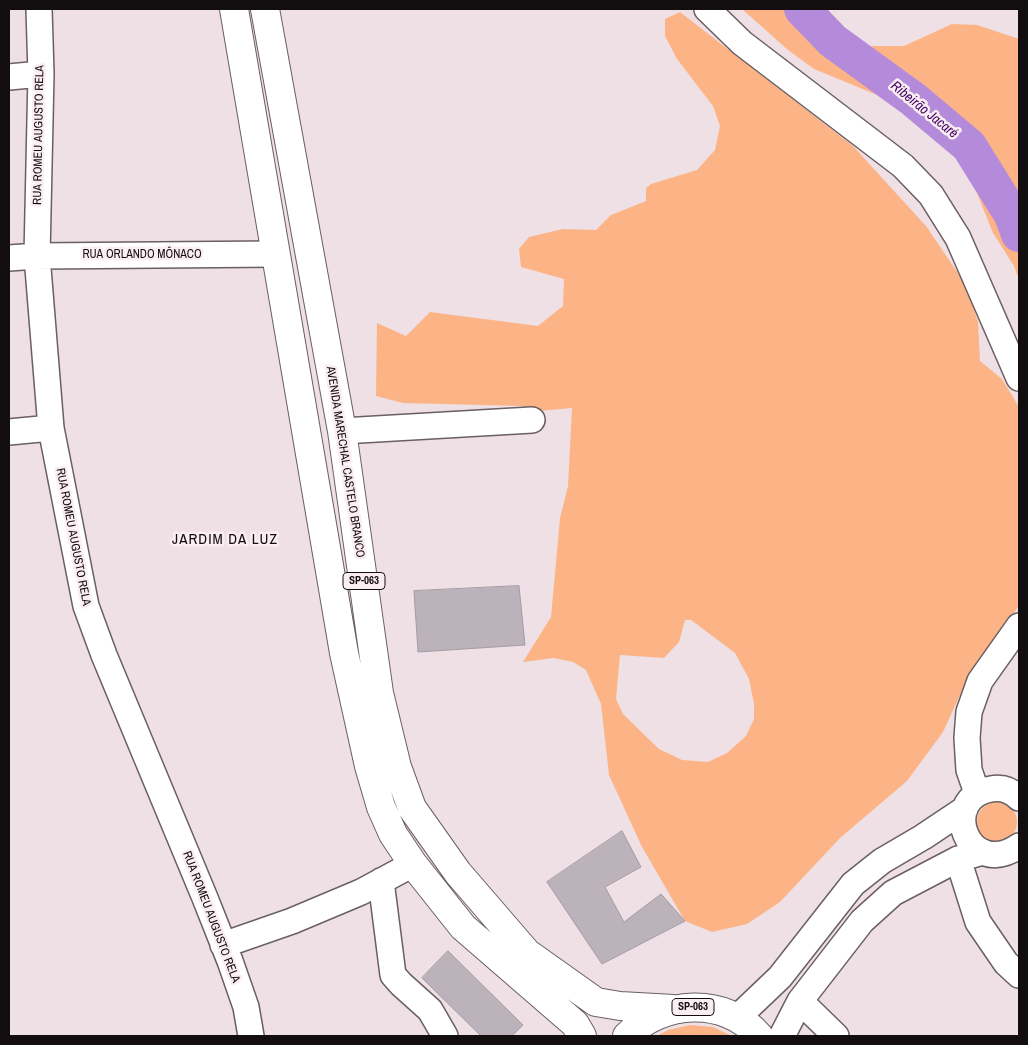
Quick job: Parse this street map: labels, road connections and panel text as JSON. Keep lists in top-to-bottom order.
{
  "streets": {
    "main road": ["AVENIDA MARECHAL CASTELO BRANCO", "SP-063"],
    "street": ["RUA ROMEU AUGUSTO RELA", "RUA ORLANDO MÔNACO"]
  },
  "crossings": [
    ["RUA ROMEU AUGUSTO RELA", "RUA ORLANDO MÔNACO"],
    ["RUA ORLANDO MÔNACO", "SP-063"],
    ["AVENIDA MARECHAL CASTELO BRANCO", "SP-063"]
  ],
  "districts": ["JARDIM DA LUZ"],
  "water": ["Ribeirão Jacaré"]
}
